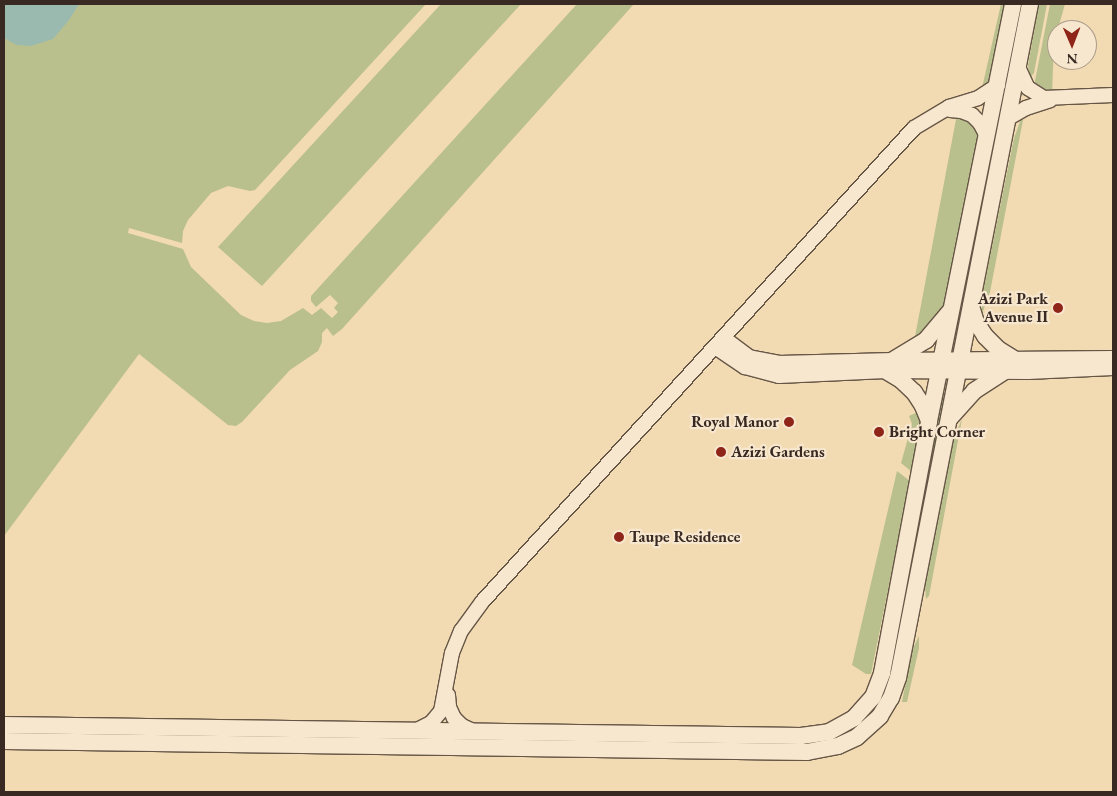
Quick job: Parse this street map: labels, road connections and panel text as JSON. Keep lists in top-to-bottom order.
{
  "places": [
    "Azizi Park Avenue II",
    "Royal Manor",
    "Bright Corner",
    "Azizi Gardens",
    "Taupe Residence"
  ],
  "north": "bottom"
}
